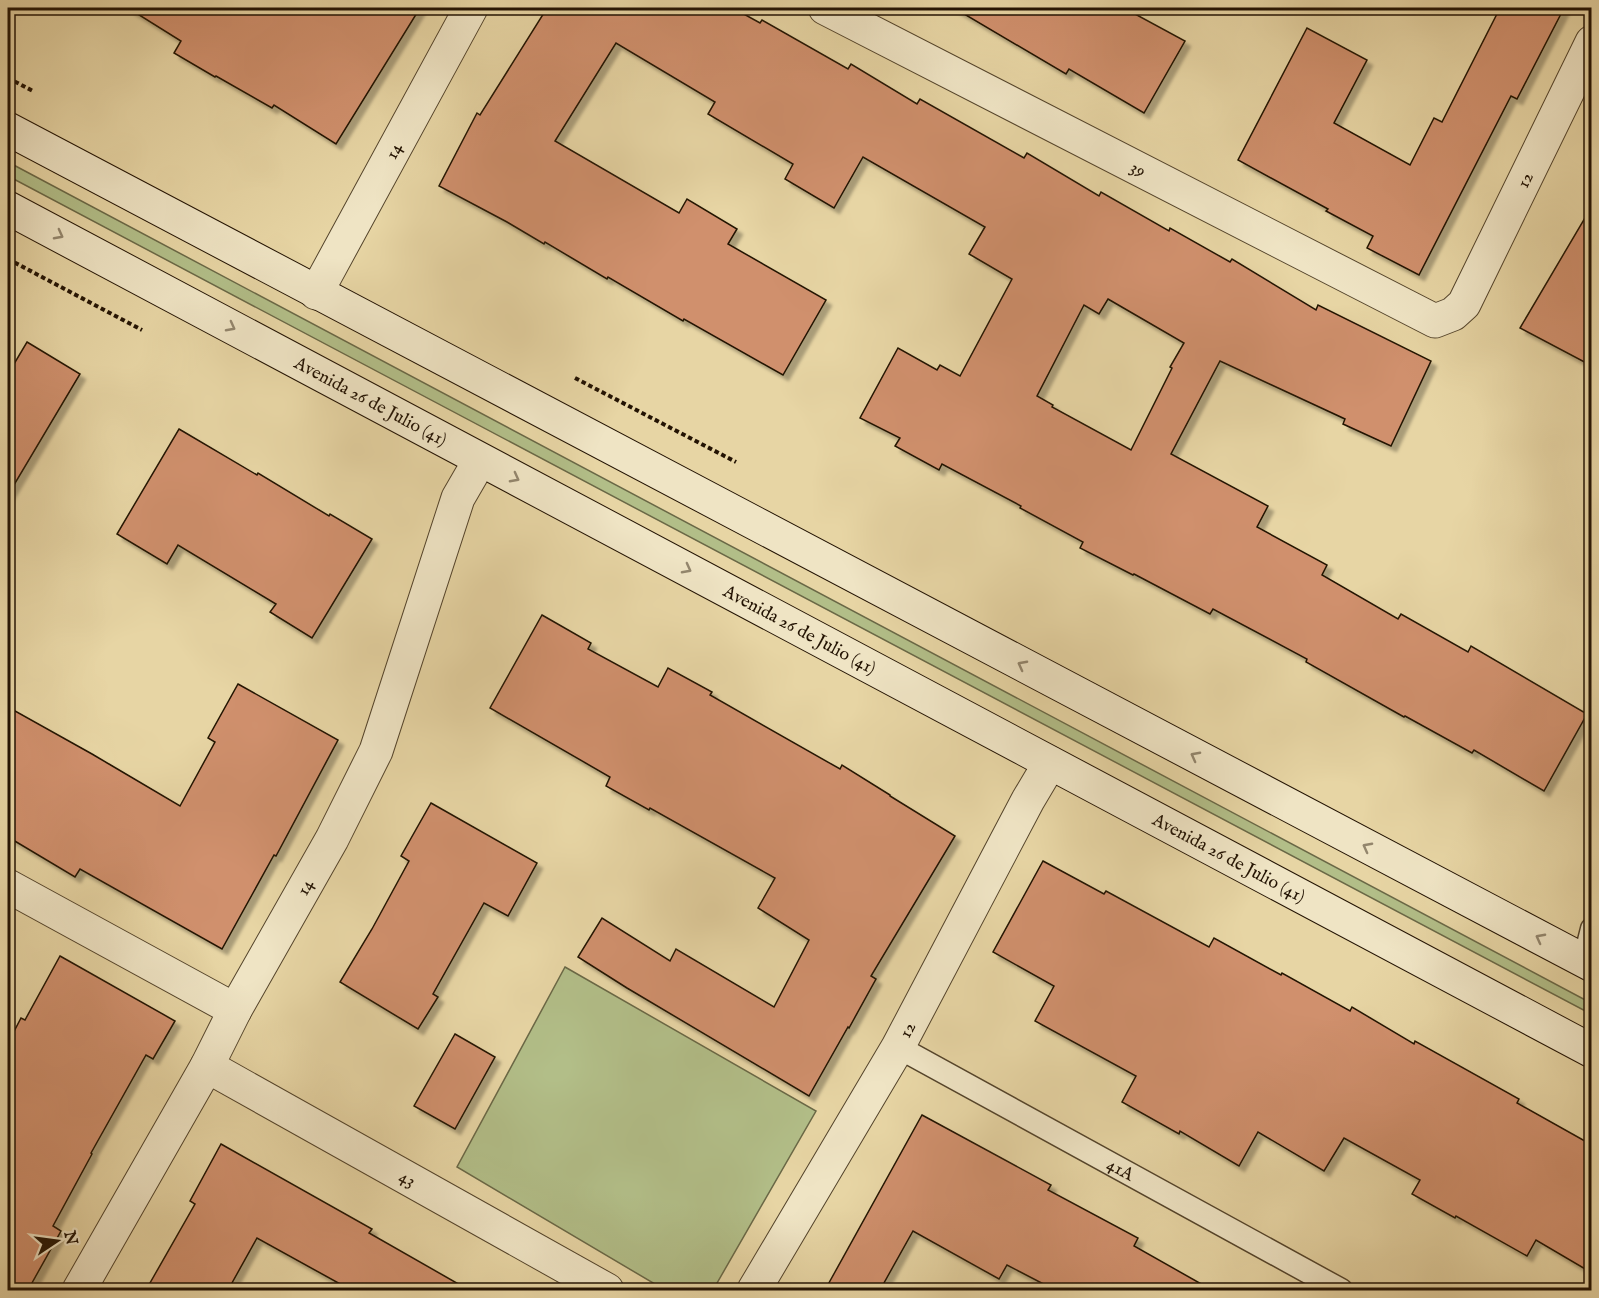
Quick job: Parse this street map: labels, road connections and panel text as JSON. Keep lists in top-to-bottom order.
{
  "streets": {
    "street": [
      "14",
      "39",
      "12",
      "Avenida 26 de Julio (41)",
      "43"
    ],
    "lane": ["41A"]
  },
  "crossings": [
    ["14", "Avenida 26 de Julio (41)"],
    ["14", "43"],
    ["39", "12"],
    ["12", "Avenida 26 de Julio (41)"],
    ["12", "41A"]
  ],
  "north": "right"
}
